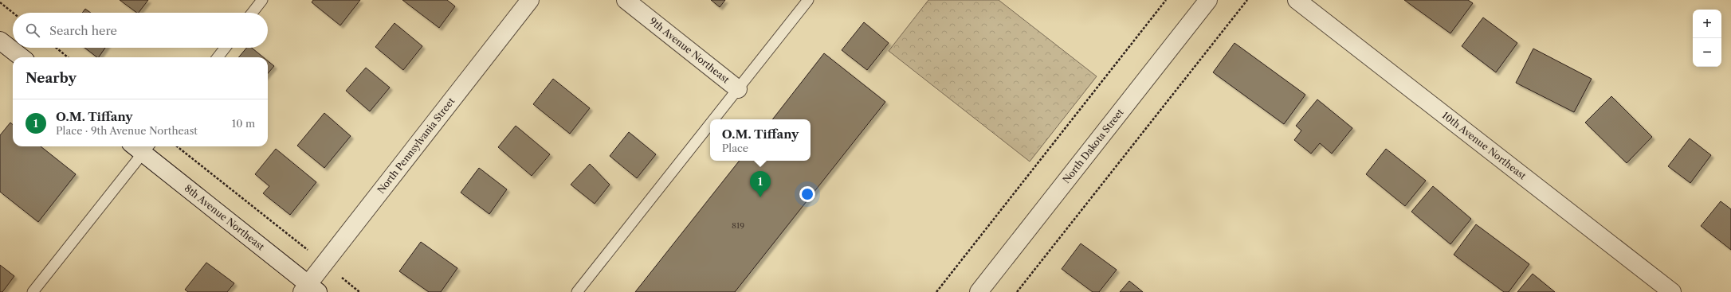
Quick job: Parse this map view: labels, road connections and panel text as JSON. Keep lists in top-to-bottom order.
{
  "streets": {
    "street": [
      "9th Avenue Northeast",
      "North Pennsylvania Street",
      "North Dakota Street",
      "10th Avenue Northeast",
      "8th Avenue Northeast"
    ]
  },
  "crossings": [
    ["North Pennsylvania Street", "8th Avenue Northeast"]
  ],
  "house_numbers": ["819"],
  "page": {
    "map_buttons": ["+", "−"],
    "search": "Search here",
    "heading": "Nearby",
    "list": [
      {
        "mark": "1",
        "name": "O.M. Tiffany",
        "note": "Place · 9th Avenue Northeast",
        "value": "10 m"
      }
    ],
    "popup": ["O.M. Tiffany", "Place"],
    "pins": "1"
  }
}
